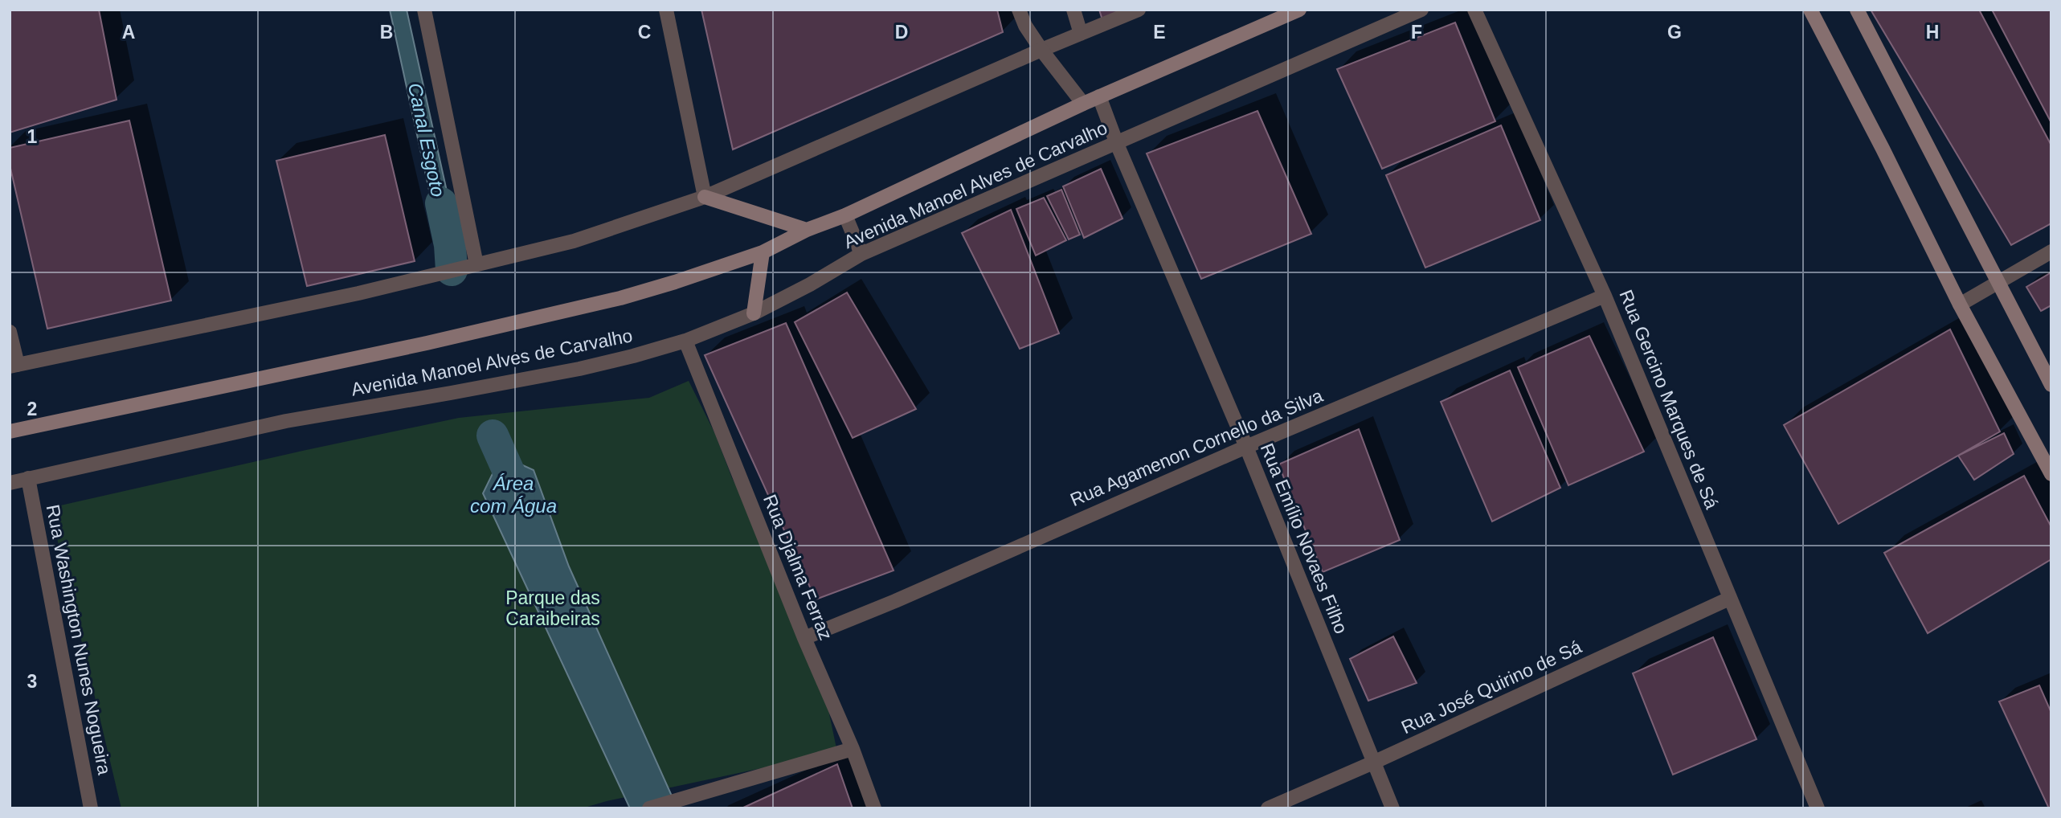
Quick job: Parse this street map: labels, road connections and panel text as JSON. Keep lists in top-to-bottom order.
{
  "streets": {
    "main road": ["Avenida Manoel Alves de Carvalho"],
    "street": [
      "Rua Gercino Marques de Sá",
      "Rua Agamenon Cornello da Silva",
      "Rua Emílio Novaes Filho",
      "Rua Djalma Ferraz",
      "Rua Washington Nunes Nogueira",
      "Rua José Quirino de Sá"
    ]
  },
  "crossings": [
    ["Avenida Manoel Alves de Carvalho", "Rua Emílio Novaes Filho"],
    ["Avenida Manoel Alves de Carvalho", "Rua Djalma Ferraz"],
    ["Avenida Manoel Alves de Carvalho", "Rua Washington Nunes Nogueira"],
    ["Rua Gercino Marques de Sá", "Rua Agamenon Cornello da Silva"],
    ["Rua Gercino Marques de Sá", "Rua José Quirino de Sá"],
    ["Rua Agamenon Cornello da Silva", "Rua Emílio Novaes Filho"],
    ["Rua Agamenon Cornello da Silva", "Rua Djalma Ferraz"],
    ["Rua Emílio Novaes Filho", "Rua José Quirino de Sá"]
  ],
  "water": ["Canal Esgoto", "Área com Água"],
  "parks": ["Parque das Caraibeiras"],
  "grid": {
    "columns": [
      "A",
      "B",
      "C",
      "D",
      "E",
      "F",
      "G",
      "H"
    ],
    "rows": ["1", "2", "3"]
  }
}
